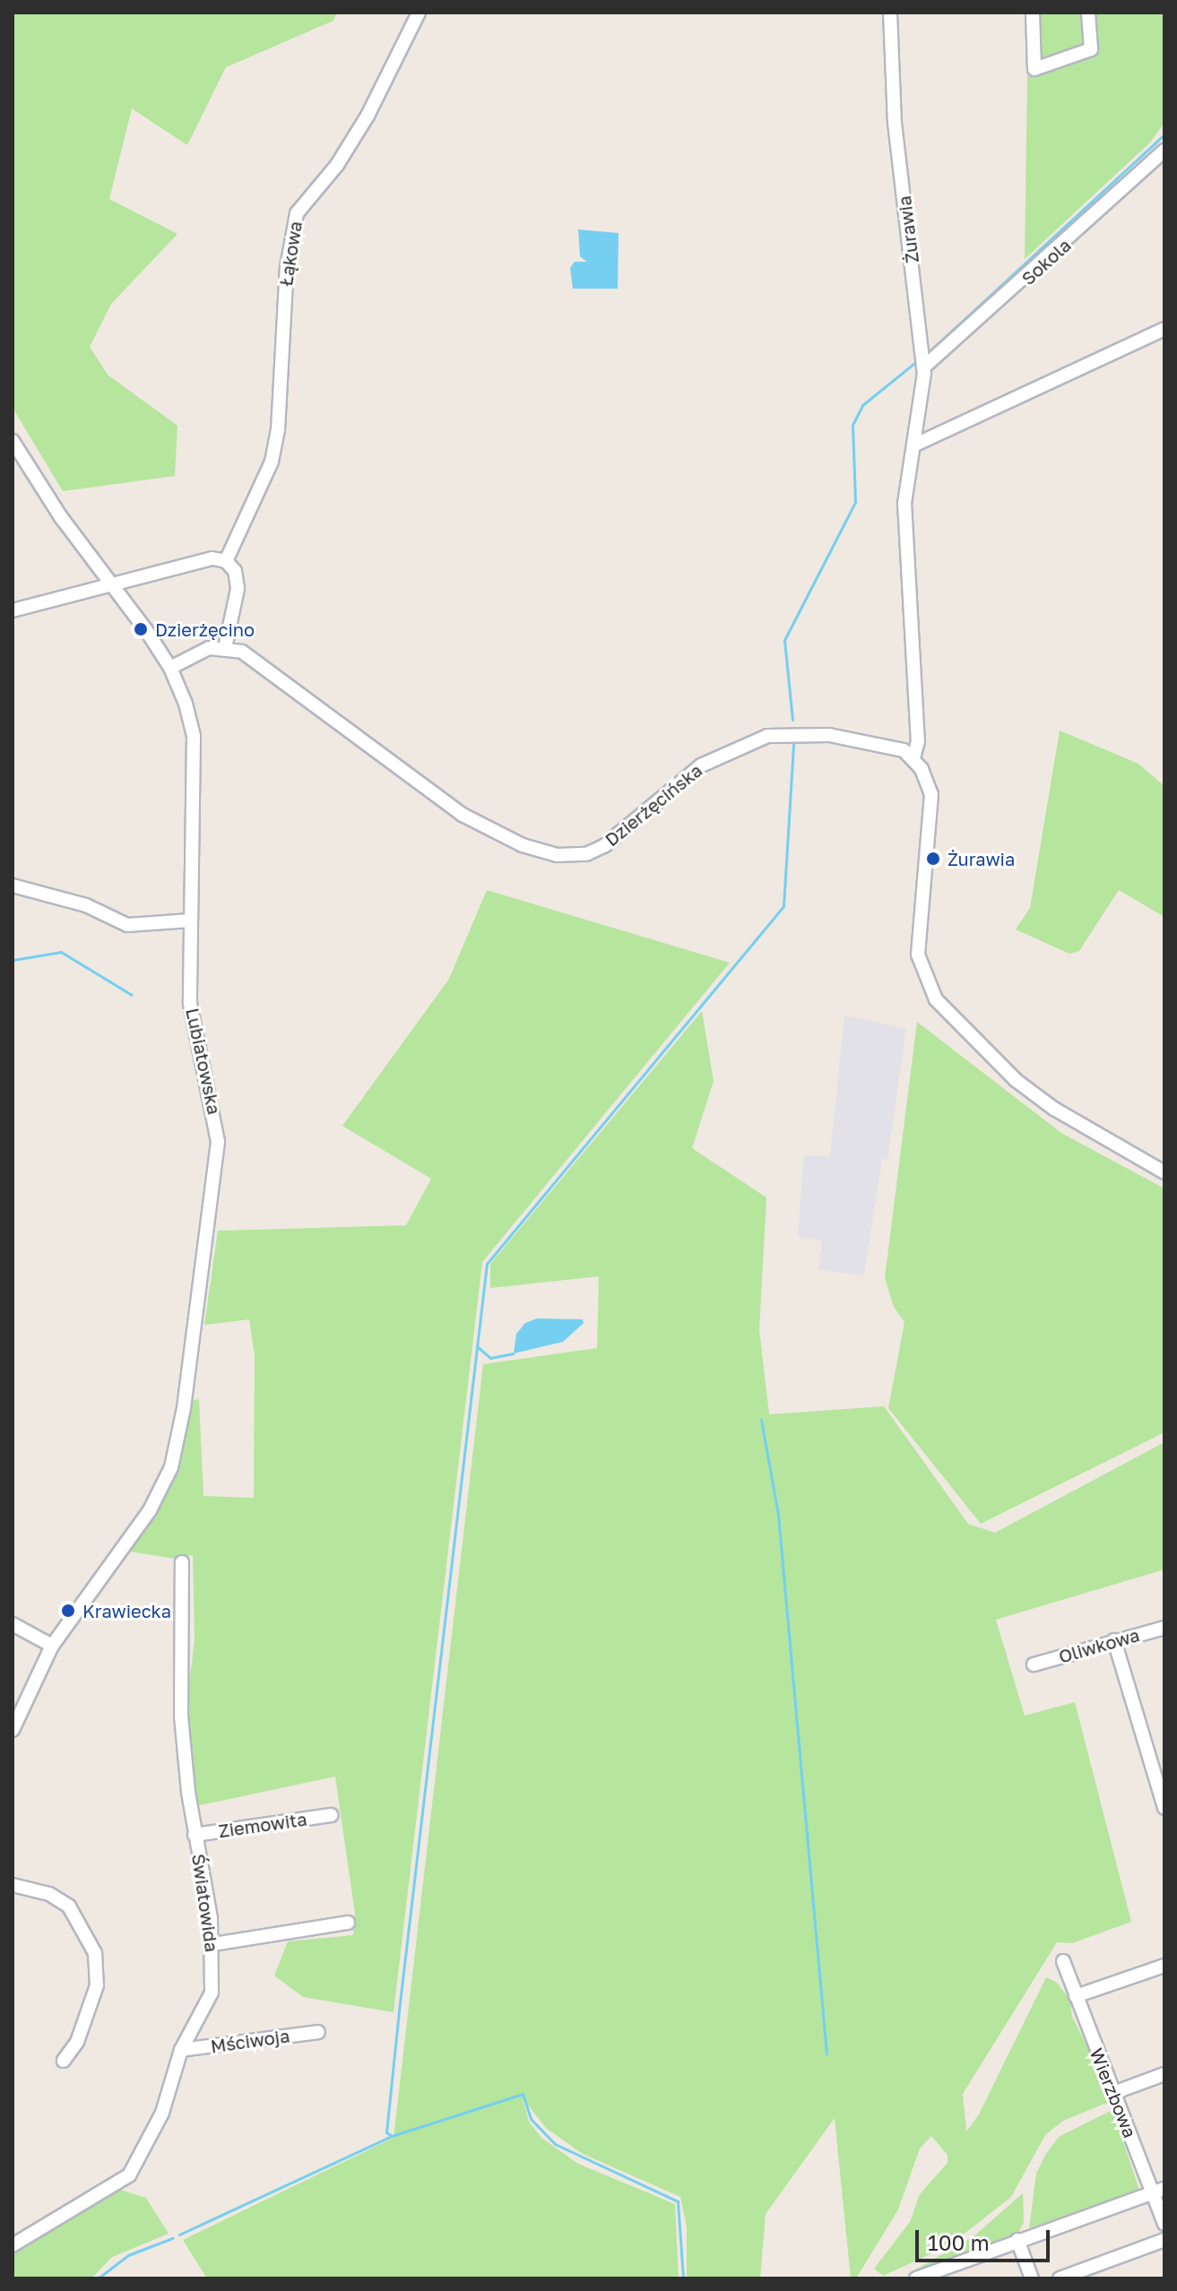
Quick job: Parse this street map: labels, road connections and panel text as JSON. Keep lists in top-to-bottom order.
{
  "streets": {
    "street": [
      "Żurawia",
      "Łąkowa",
      "Sokola",
      "Dzierżęcińska",
      "Lubiatowska",
      "Oliwkowa",
      "Ziemowita",
      "Światowida",
      "Mściwoja",
      "Wierzbowa"
    ]
  },
  "crossings": [
    ["Żurawia", "Sokola"],
    ["Żurawia", "Dzierżęcińska"],
    ["Ziemowita", "Światowida"],
    ["Światowida", "Mściwoja"]
  ],
  "places": ["Dzierżęcino", "Żurawia", "Krawiecka"],
  "scale_bar": "100 m"
}
